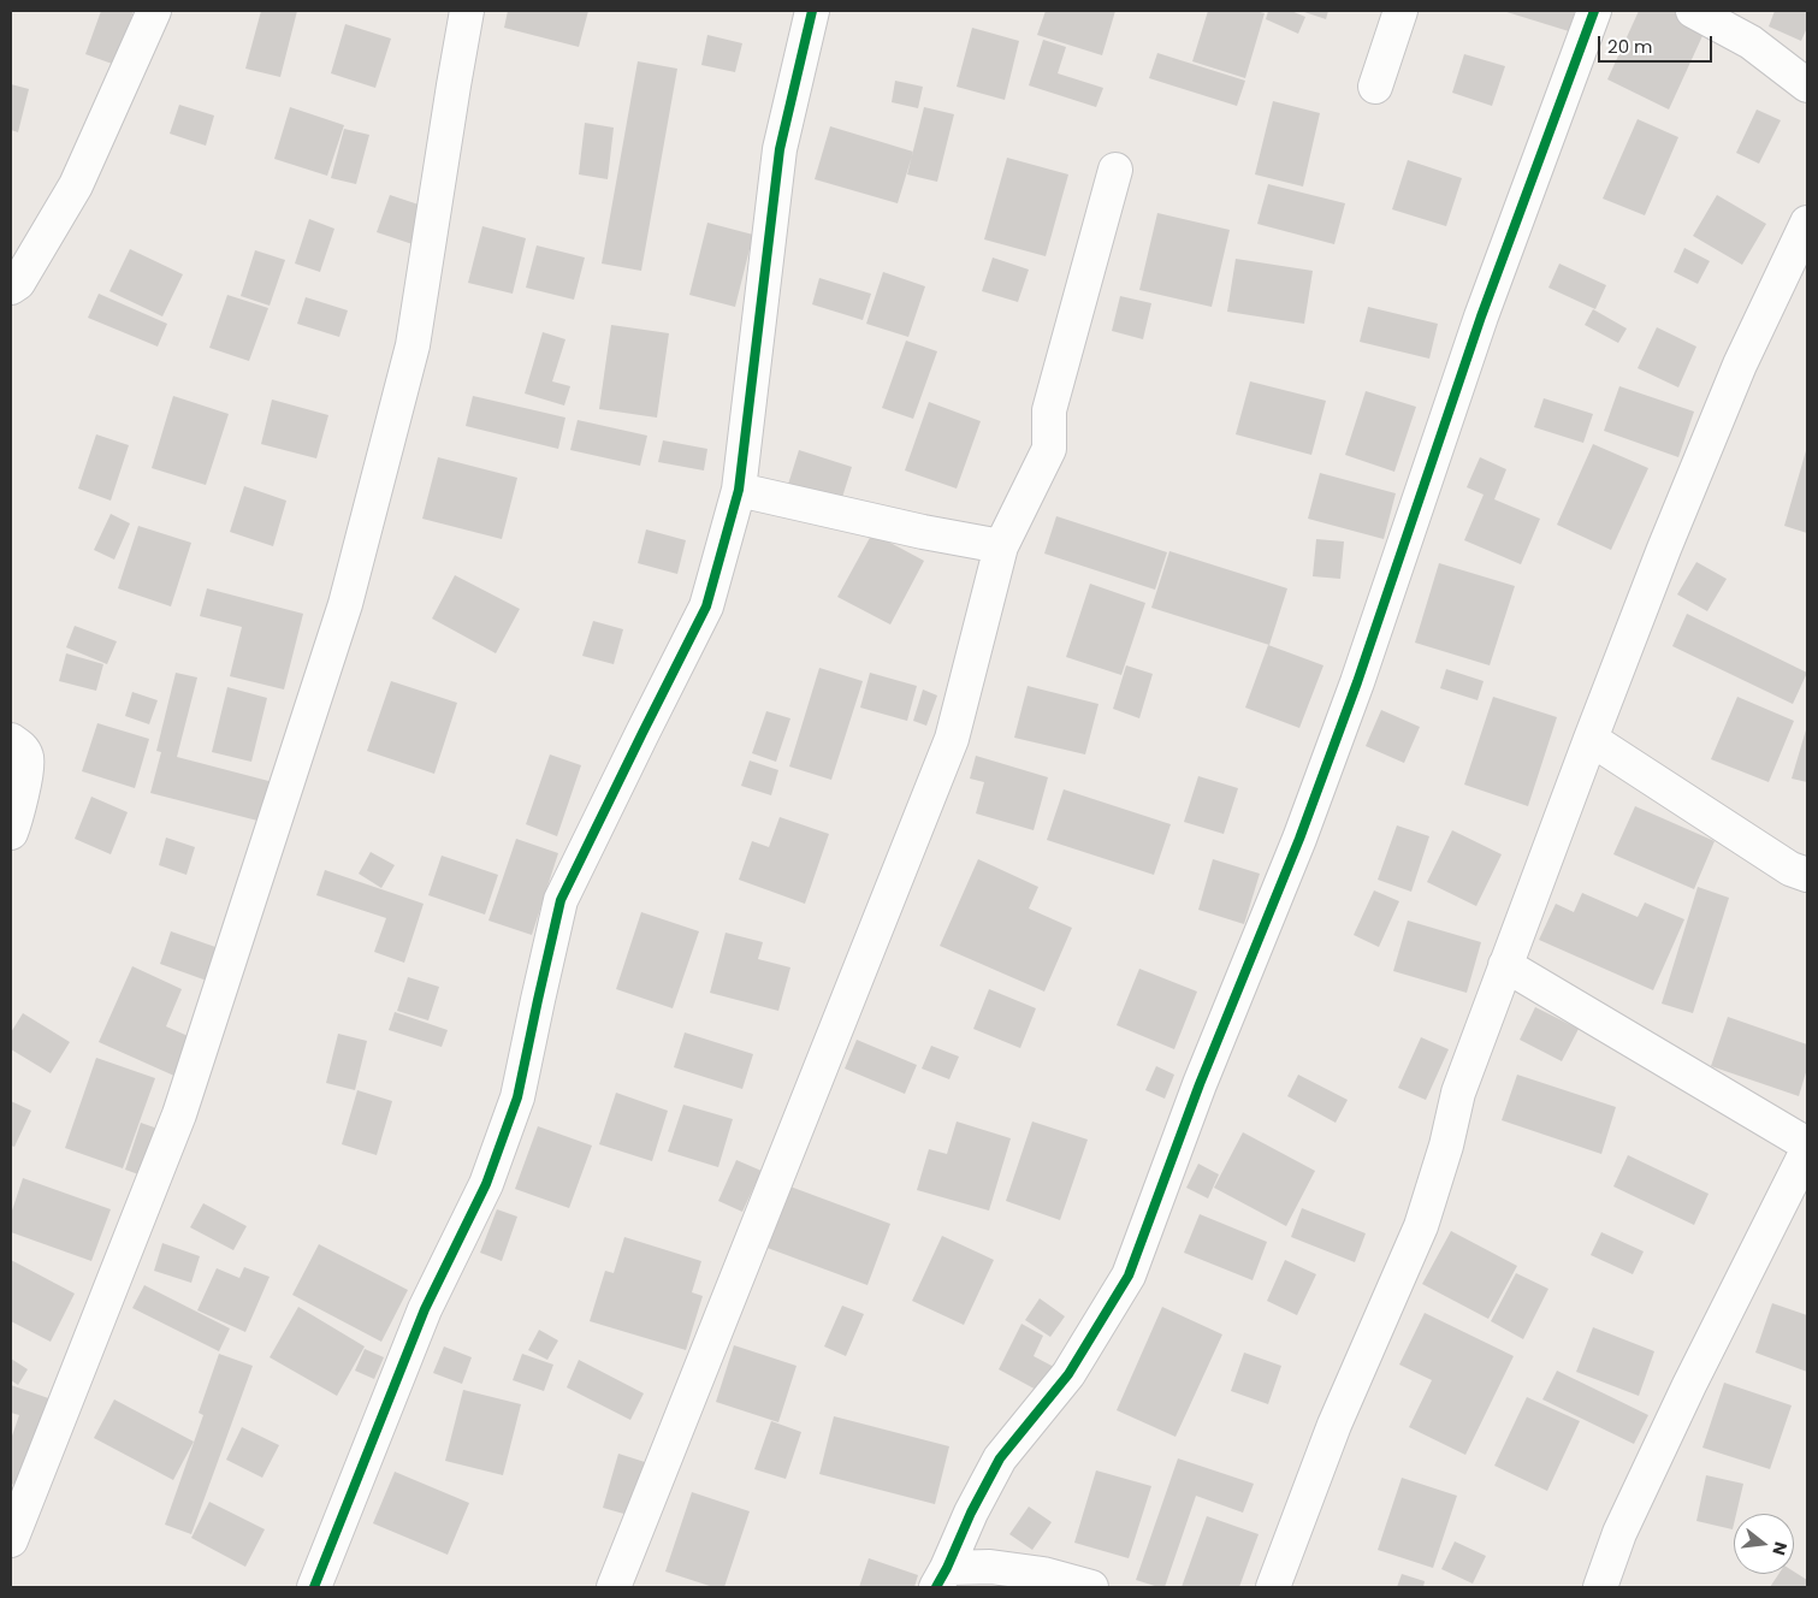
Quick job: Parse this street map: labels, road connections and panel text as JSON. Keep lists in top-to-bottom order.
{
  "scale_bar": "20 m",
  "north": "right"
}
